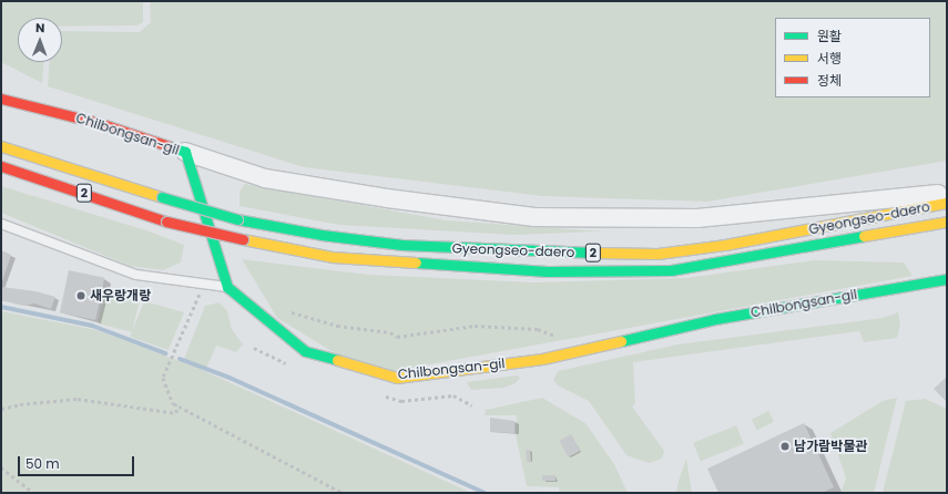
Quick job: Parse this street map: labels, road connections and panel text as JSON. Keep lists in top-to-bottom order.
{
  "streets": {
    "main road": ["Chilbongsan-gil", "2", "Gyeongseo-daero"]
  },
  "places": ["새우랑개랑", "남가람박물관"],
  "legend": ["원활", "서행", "정체"],
  "scale_bar": "50 m",
  "north": "top"
}
